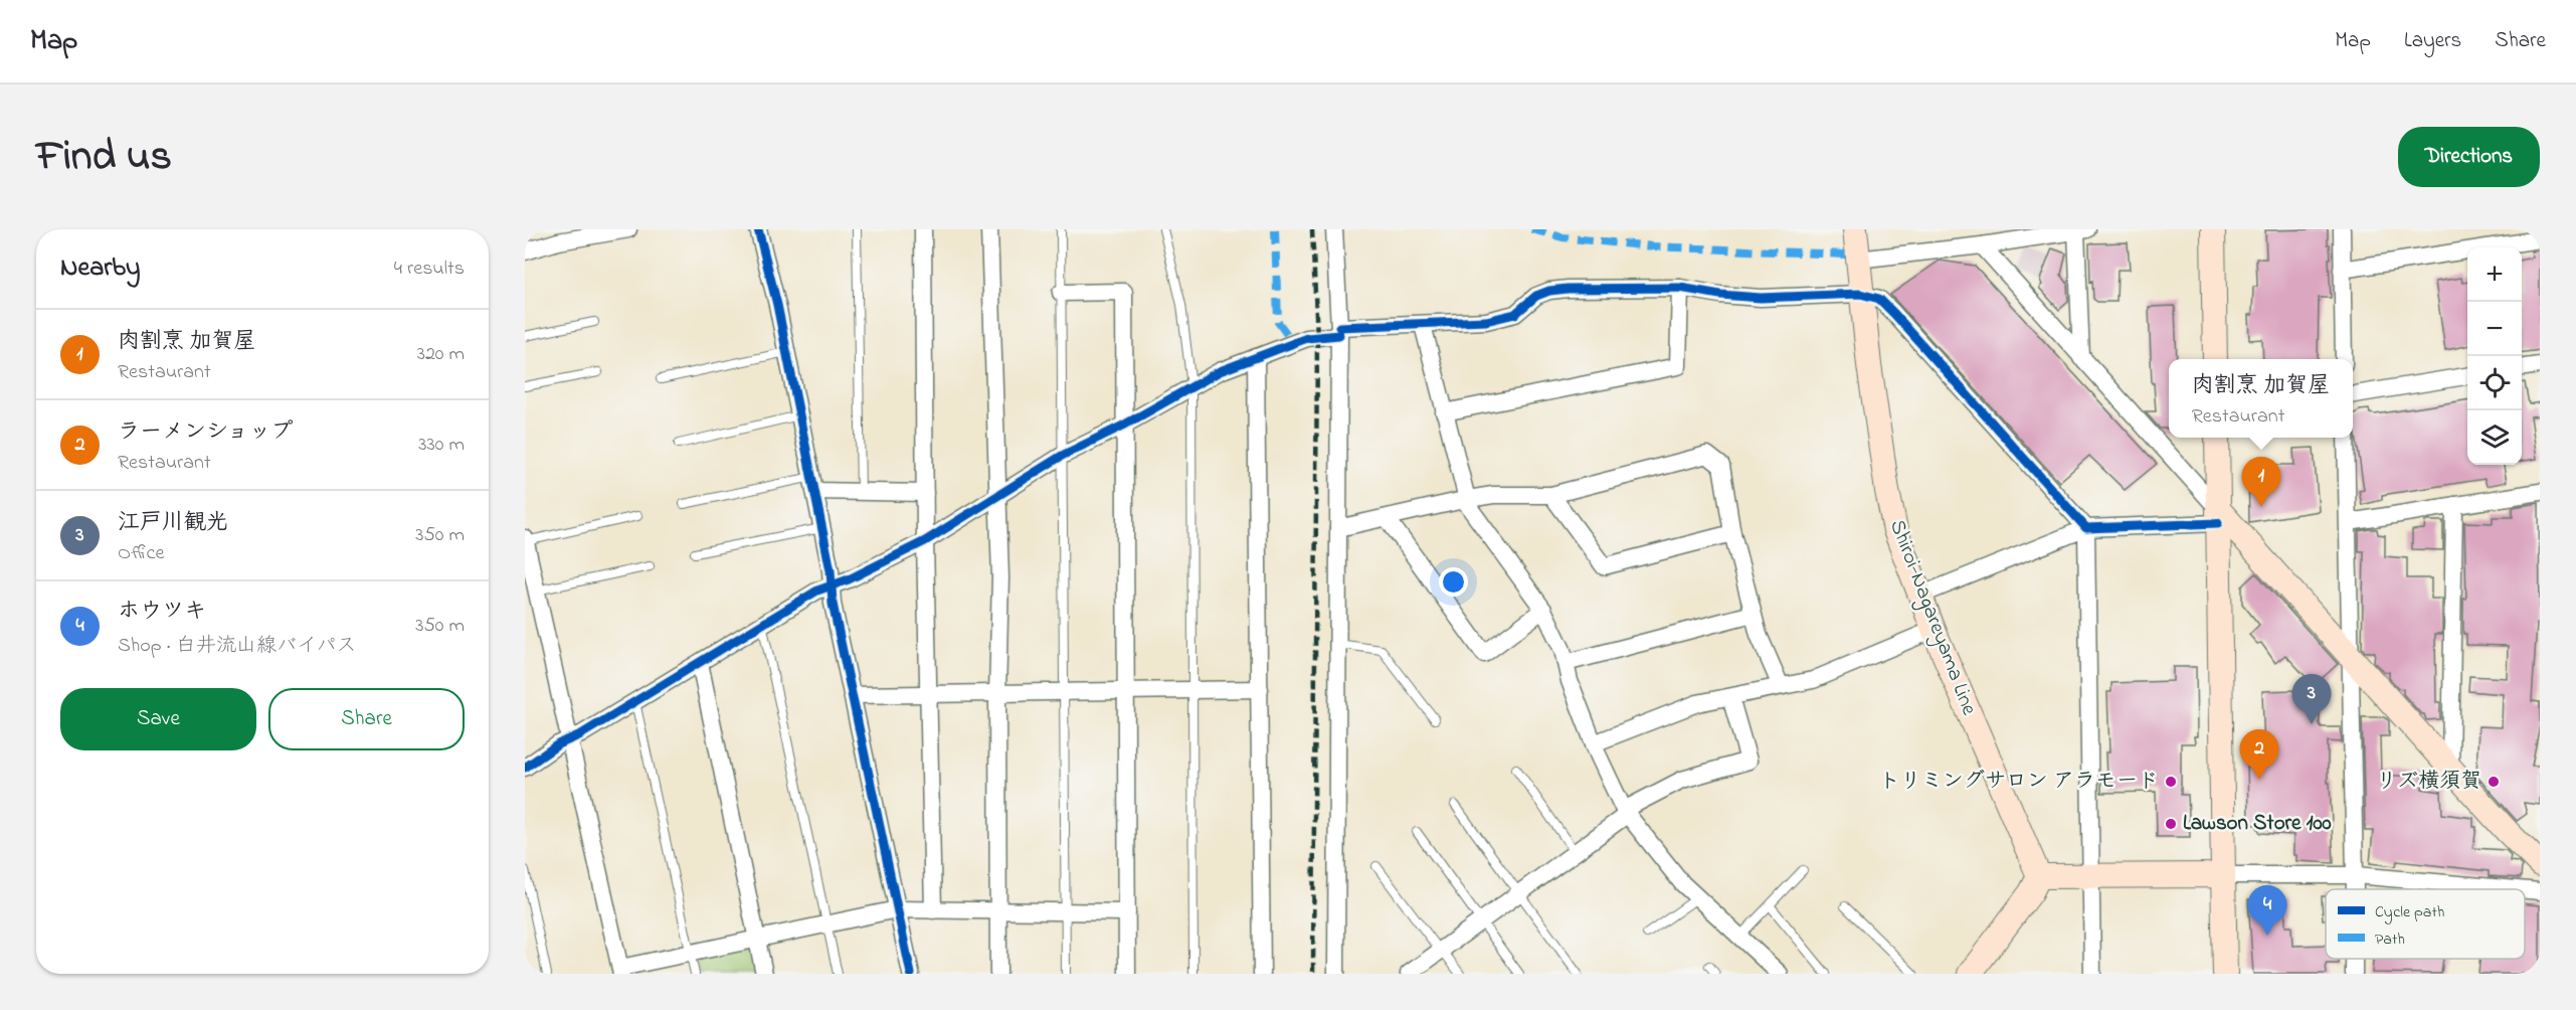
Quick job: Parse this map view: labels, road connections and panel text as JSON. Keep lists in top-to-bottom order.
{
  "streets": {
    "street": ["Shiroi-Nagareyama Line"]
  },
  "places": ["トリミングサロン アラモード", "リズ横須賀", "Lawson Store 100"],
  "legend": ["Cycle path", "Path"],
  "page": {
    "header": "Map",
    "nav": ["Map", "Layers", "Share"],
    "title": "Find us",
    "buttons": [
      "Directions",
      ["Save", "Share"]
    ],
    "heading": ["Nearby", "4 results"],
    "map_buttons": ["+", "−"],
    "list": [
      {
        "mark": "1",
        "name": "肉割烹 加賀屋",
        "note": "Restaurant",
        "value": "320 m"
      },
      {
        "mark": "2",
        "name": "ラーメンショップ",
        "note": "Restaurant",
        "value": "330 m"
      },
      {
        "mark": "3",
        "name": "江戸川観光",
        "note": "Office",
        "value": "350 m"
      },
      {
        "mark": "4",
        "name": "ホウツキ",
        "note": "Shop · 白井流山線バイパス",
        "value": "350 m"
      }
    ],
    "popup": ["肉割烹 加賀屋", "Restaurant"],
    "pins": [
      "1",
      "3",
      "2",
      "4"
    ]
  }
}
